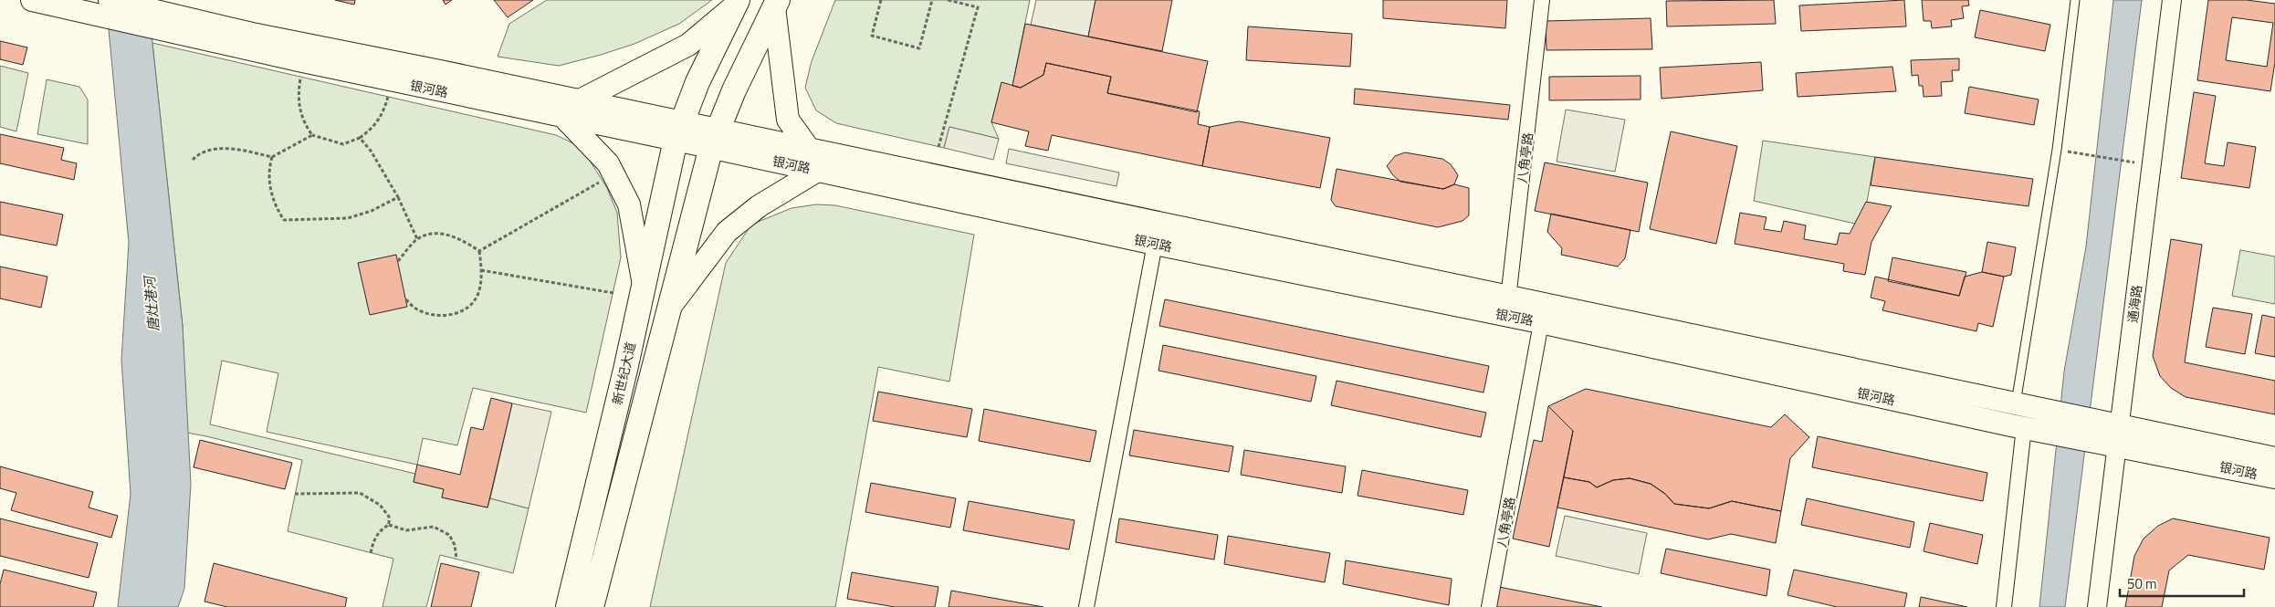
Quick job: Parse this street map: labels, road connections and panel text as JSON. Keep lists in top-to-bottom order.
{
  "streets": {
    "main road": ["银河路", "新世纪大道"],
    "street": ["八角亭路", "通海路"]
  },
  "crossings": [
    ["银河路", "八角亭路"],
    ["银河路", "通海路"],
    ["银河路", "新世纪大道"]
  ],
  "water": ["唐灶港河"],
  "scale_bar": "50 m"
}
